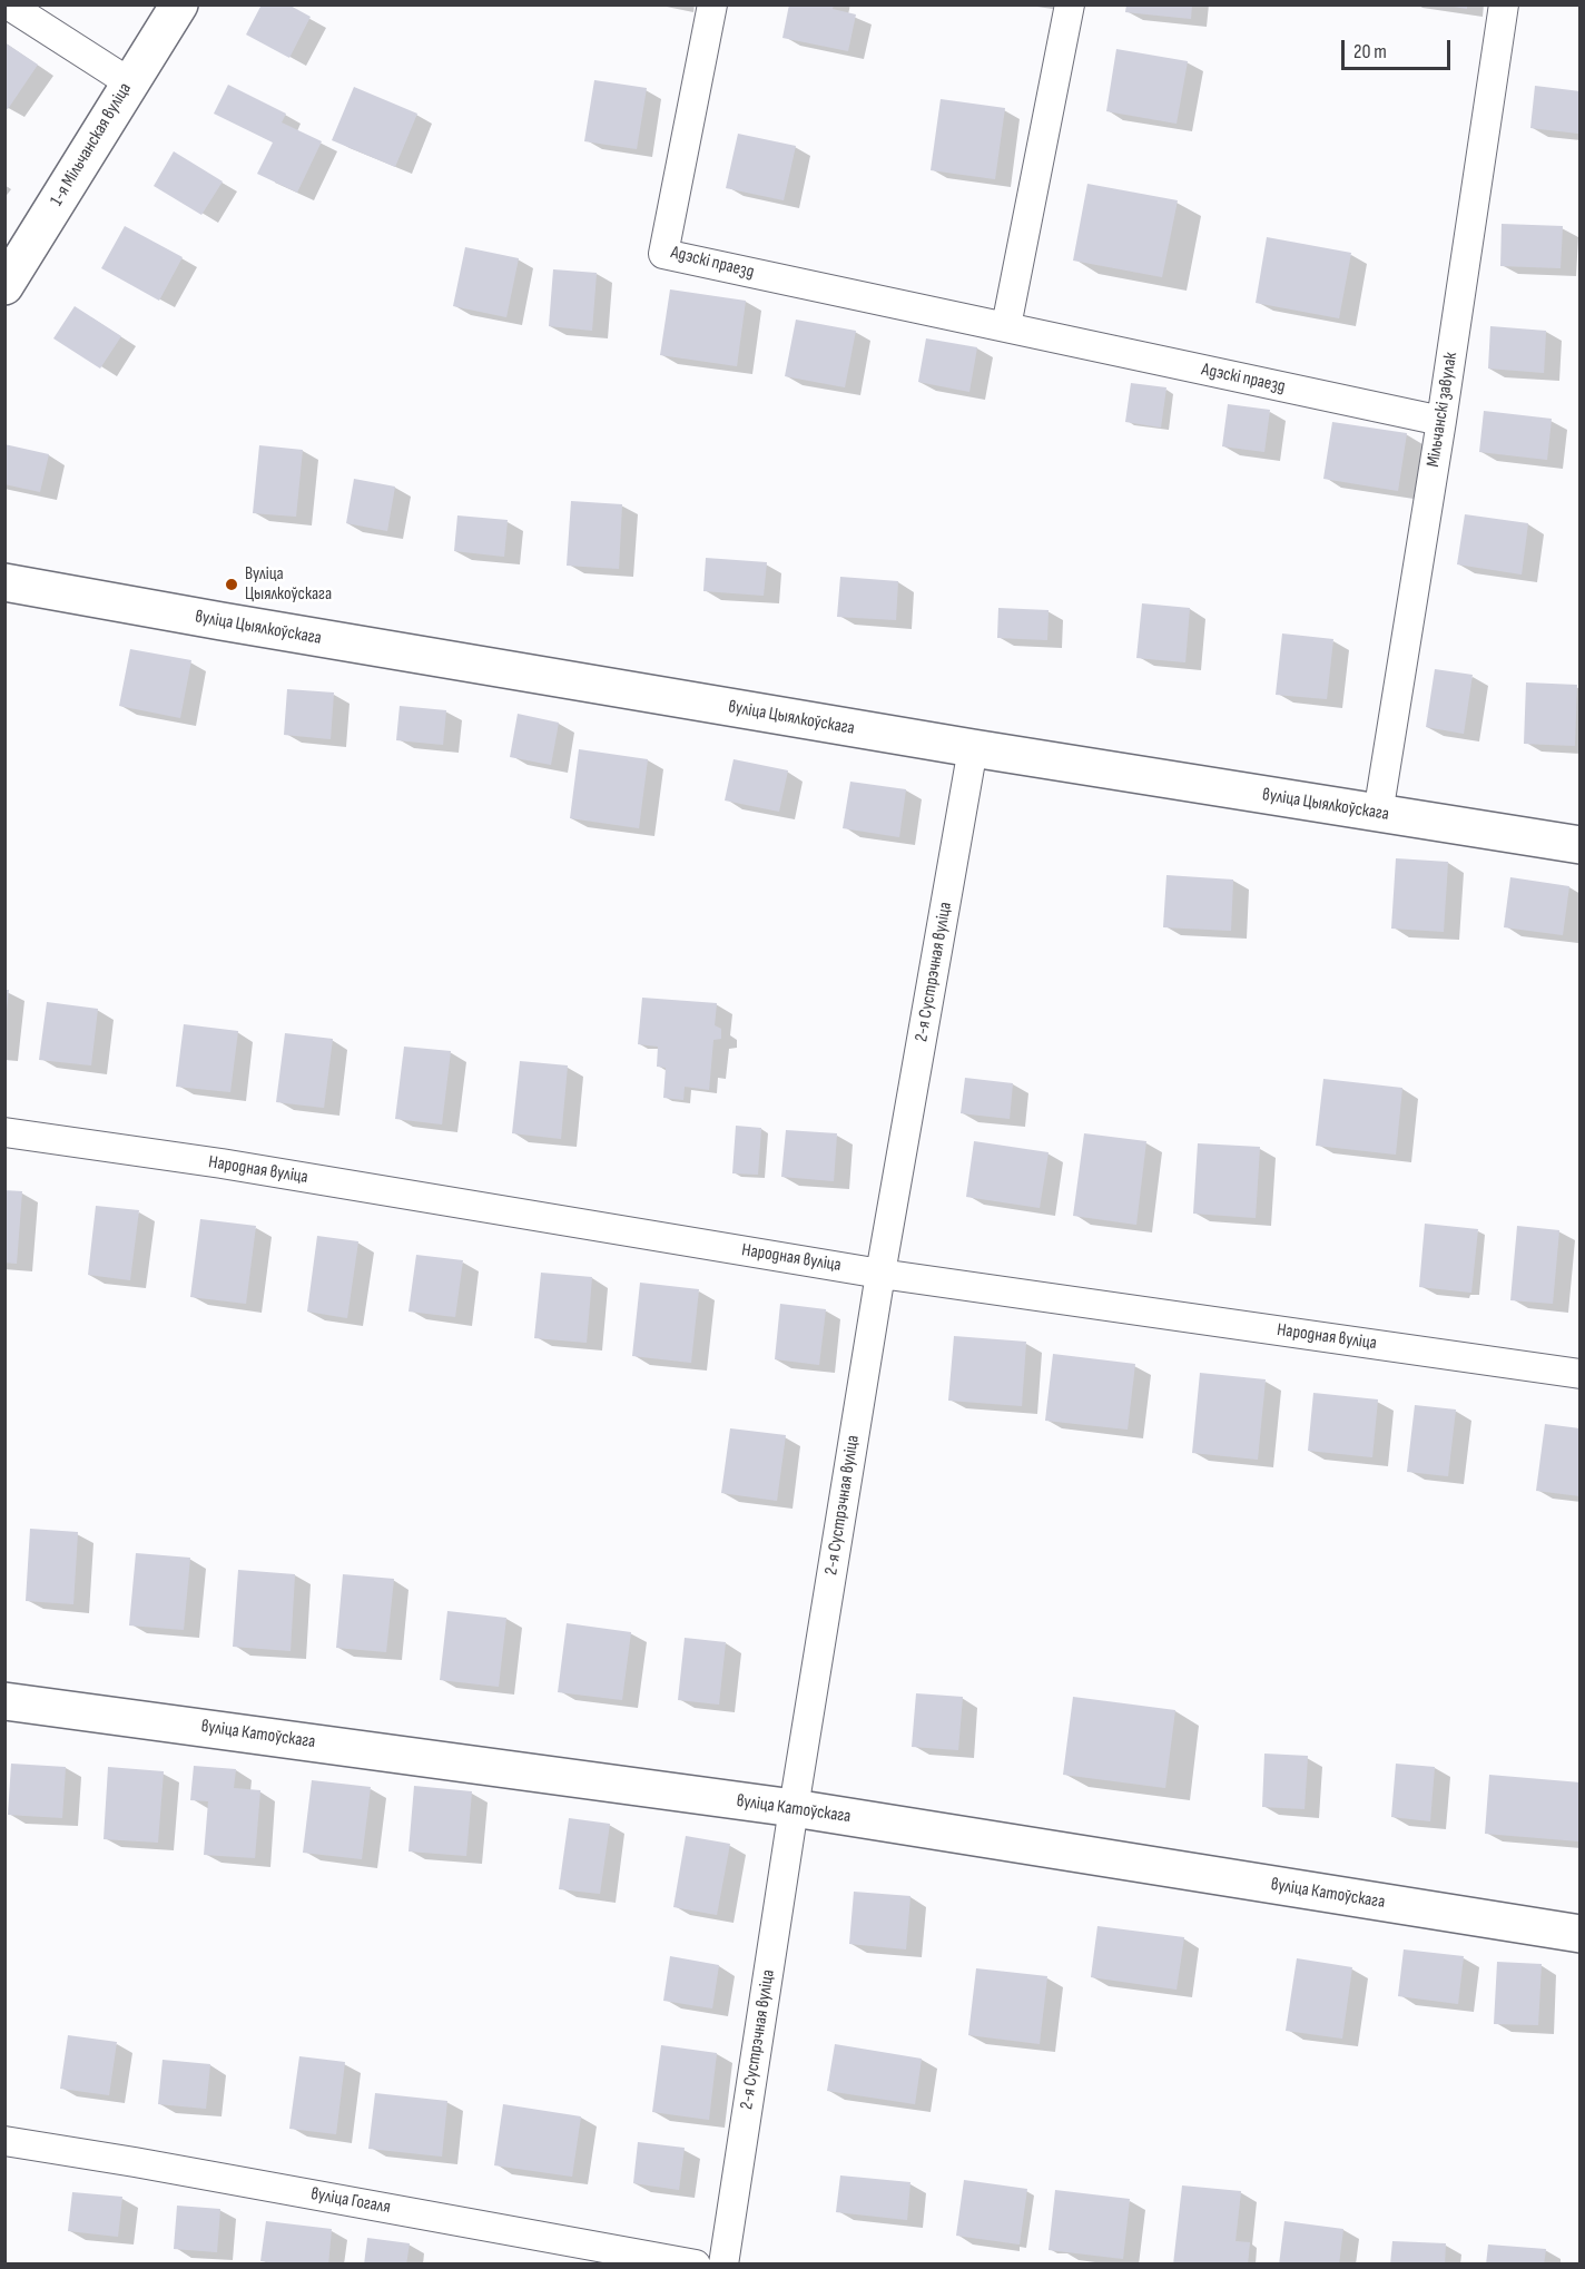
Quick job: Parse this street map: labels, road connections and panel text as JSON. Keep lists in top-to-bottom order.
{
  "streets": {
    "street": [
      "1-я Мільчанская вуліца",
      "Адэскі праезд",
      "Мільчанскі завулак",
      "вуліца Цыялкоўскага",
      "2-я Сустрэчная вуліца",
      "Народная вуліца",
      "вуліца Катоўскага",
      "вуліца Гогаля"
    ]
  },
  "crossings": [
    ["Адэскі праезд", "Мільчанскі завулак"],
    ["Мільчанскі завулак", "вуліца Цыялкоўскага"],
    ["вуліца Цыялкоўскага", "2-я Сустрэчная вуліца"],
    ["2-я Сустрэчная вуліца", "Народная вуліца"],
    ["2-я Сустрэчная вуліца", "вуліца Катоўскага"]
  ],
  "places": ["Вуліца Цыялкоўскага"],
  "scale_bar": "20 m"
}
